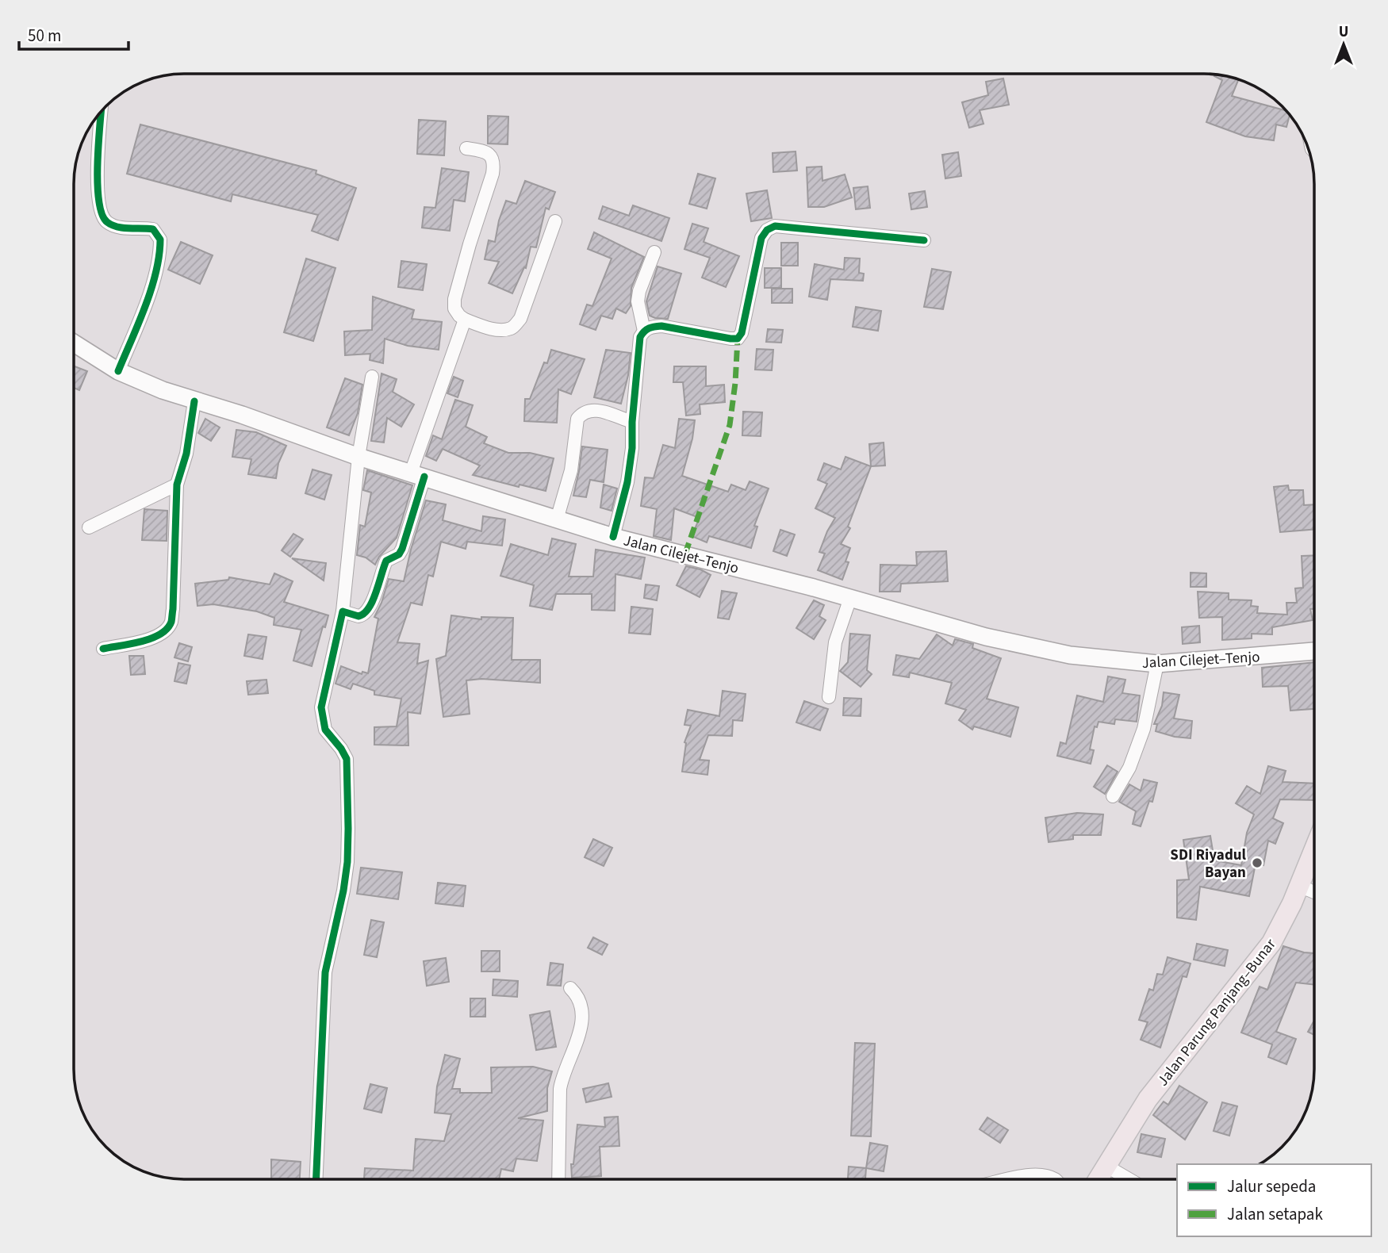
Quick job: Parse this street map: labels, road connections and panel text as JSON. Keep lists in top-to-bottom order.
{
  "streets": {
    "main road": ["Jalan Cilejet–Tenjo", "Jalan Parung Panjang–Bunar"]
  },
  "places": ["SDI Riyadul Bayan"],
  "legend": ["Jalur sepeda", "Jalan setapak"],
  "scale_bar": "50 m",
  "north": "top"
}
